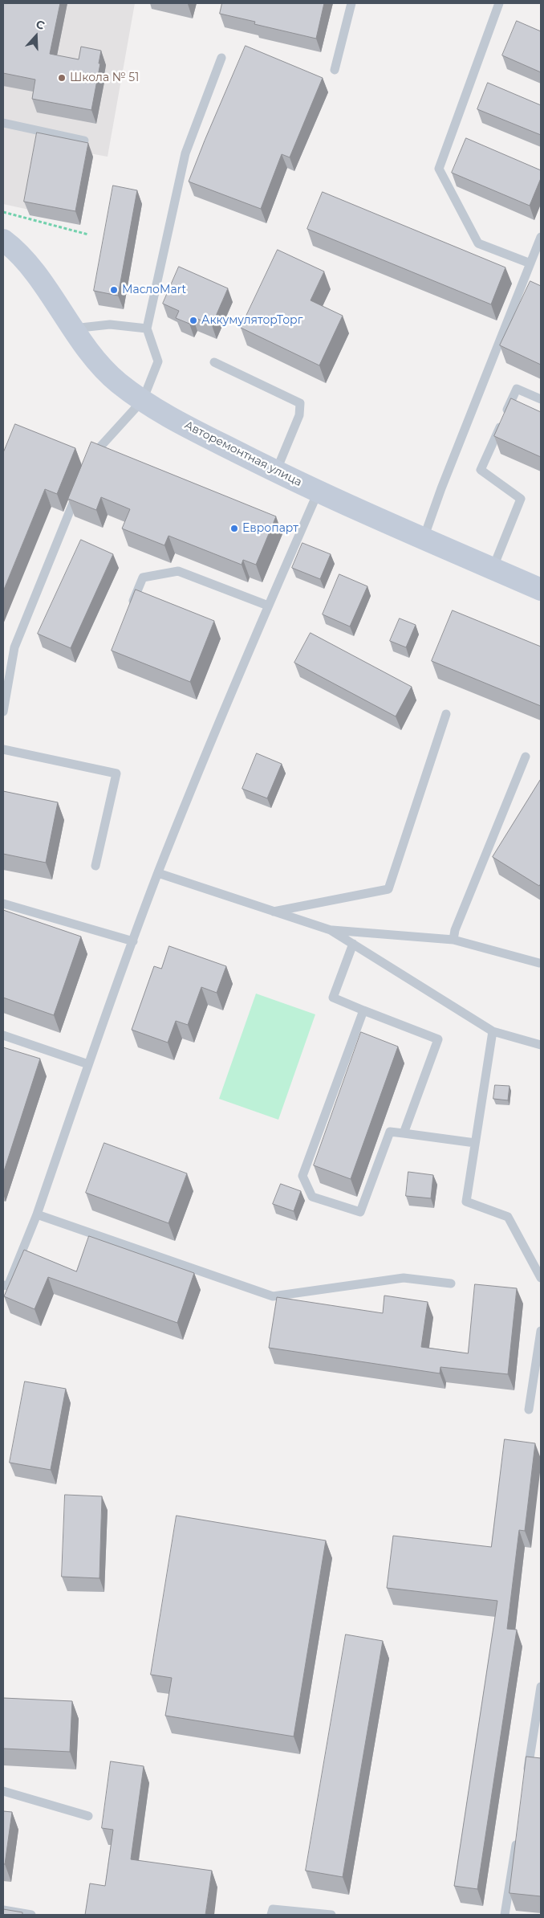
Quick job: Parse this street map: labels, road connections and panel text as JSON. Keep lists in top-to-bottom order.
{
  "streets": {
    "street": ["Авторемонтная улица"]
  },
  "places": [
    "Школа № 51",
    "МаслоMart",
    "АккумуляторТорг",
    "Европарт"
  ],
  "north": "top"
}
